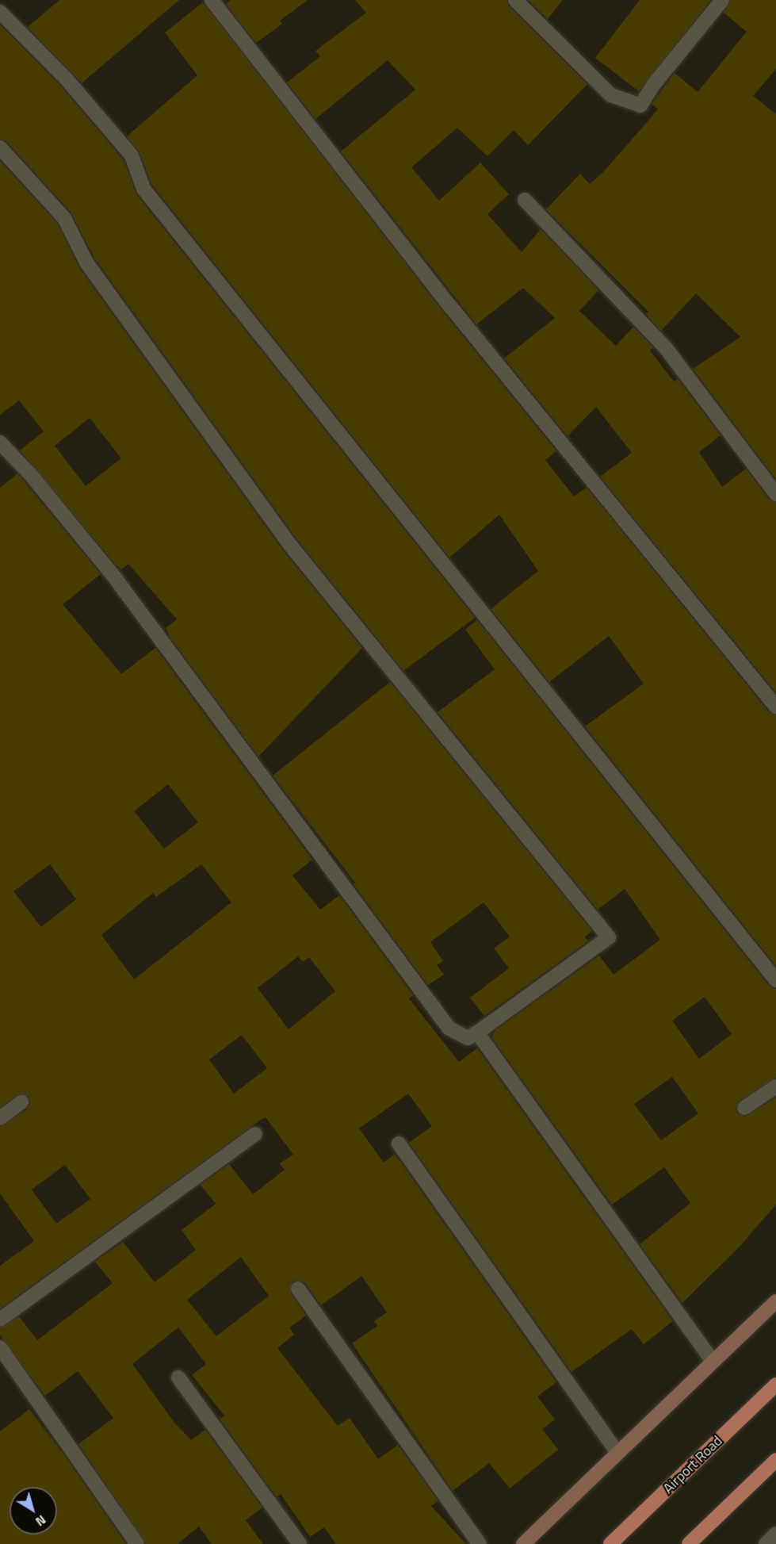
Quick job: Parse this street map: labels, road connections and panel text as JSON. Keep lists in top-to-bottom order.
{
  "streets": {
    "main road": ["Airport Road"]
  },
  "north": "bottom right"
}
